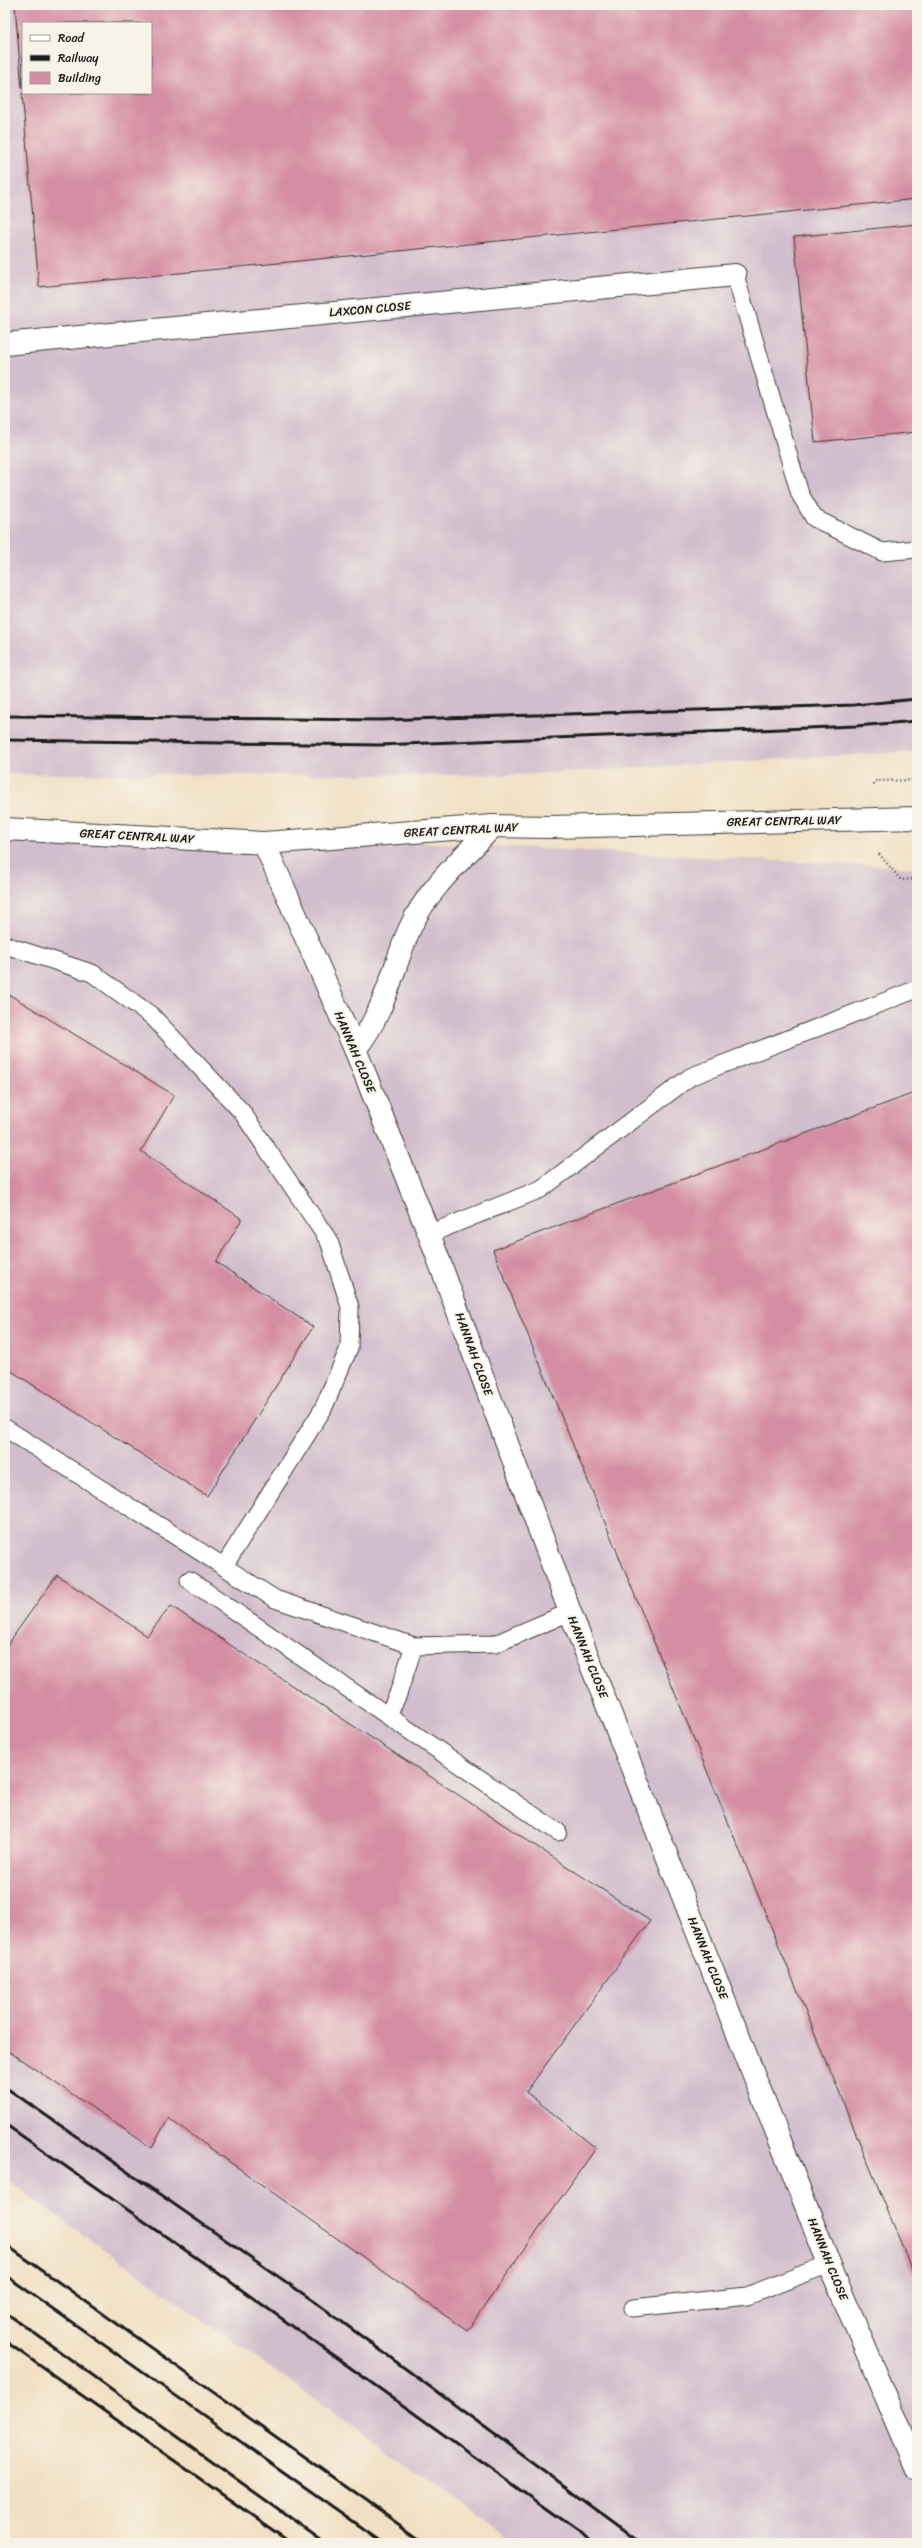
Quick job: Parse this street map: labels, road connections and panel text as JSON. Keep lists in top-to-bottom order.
{
  "streets": {
    "street": ["LAXCON CLOSE", "GREAT CENTRAL WAY", "HANNAH CLOSE"]
  },
  "crossings": [
    ["GREAT CENTRAL WAY", "HANNAH CLOSE"]
  ],
  "legend": ["Road", "Railway", "Building"]
}
